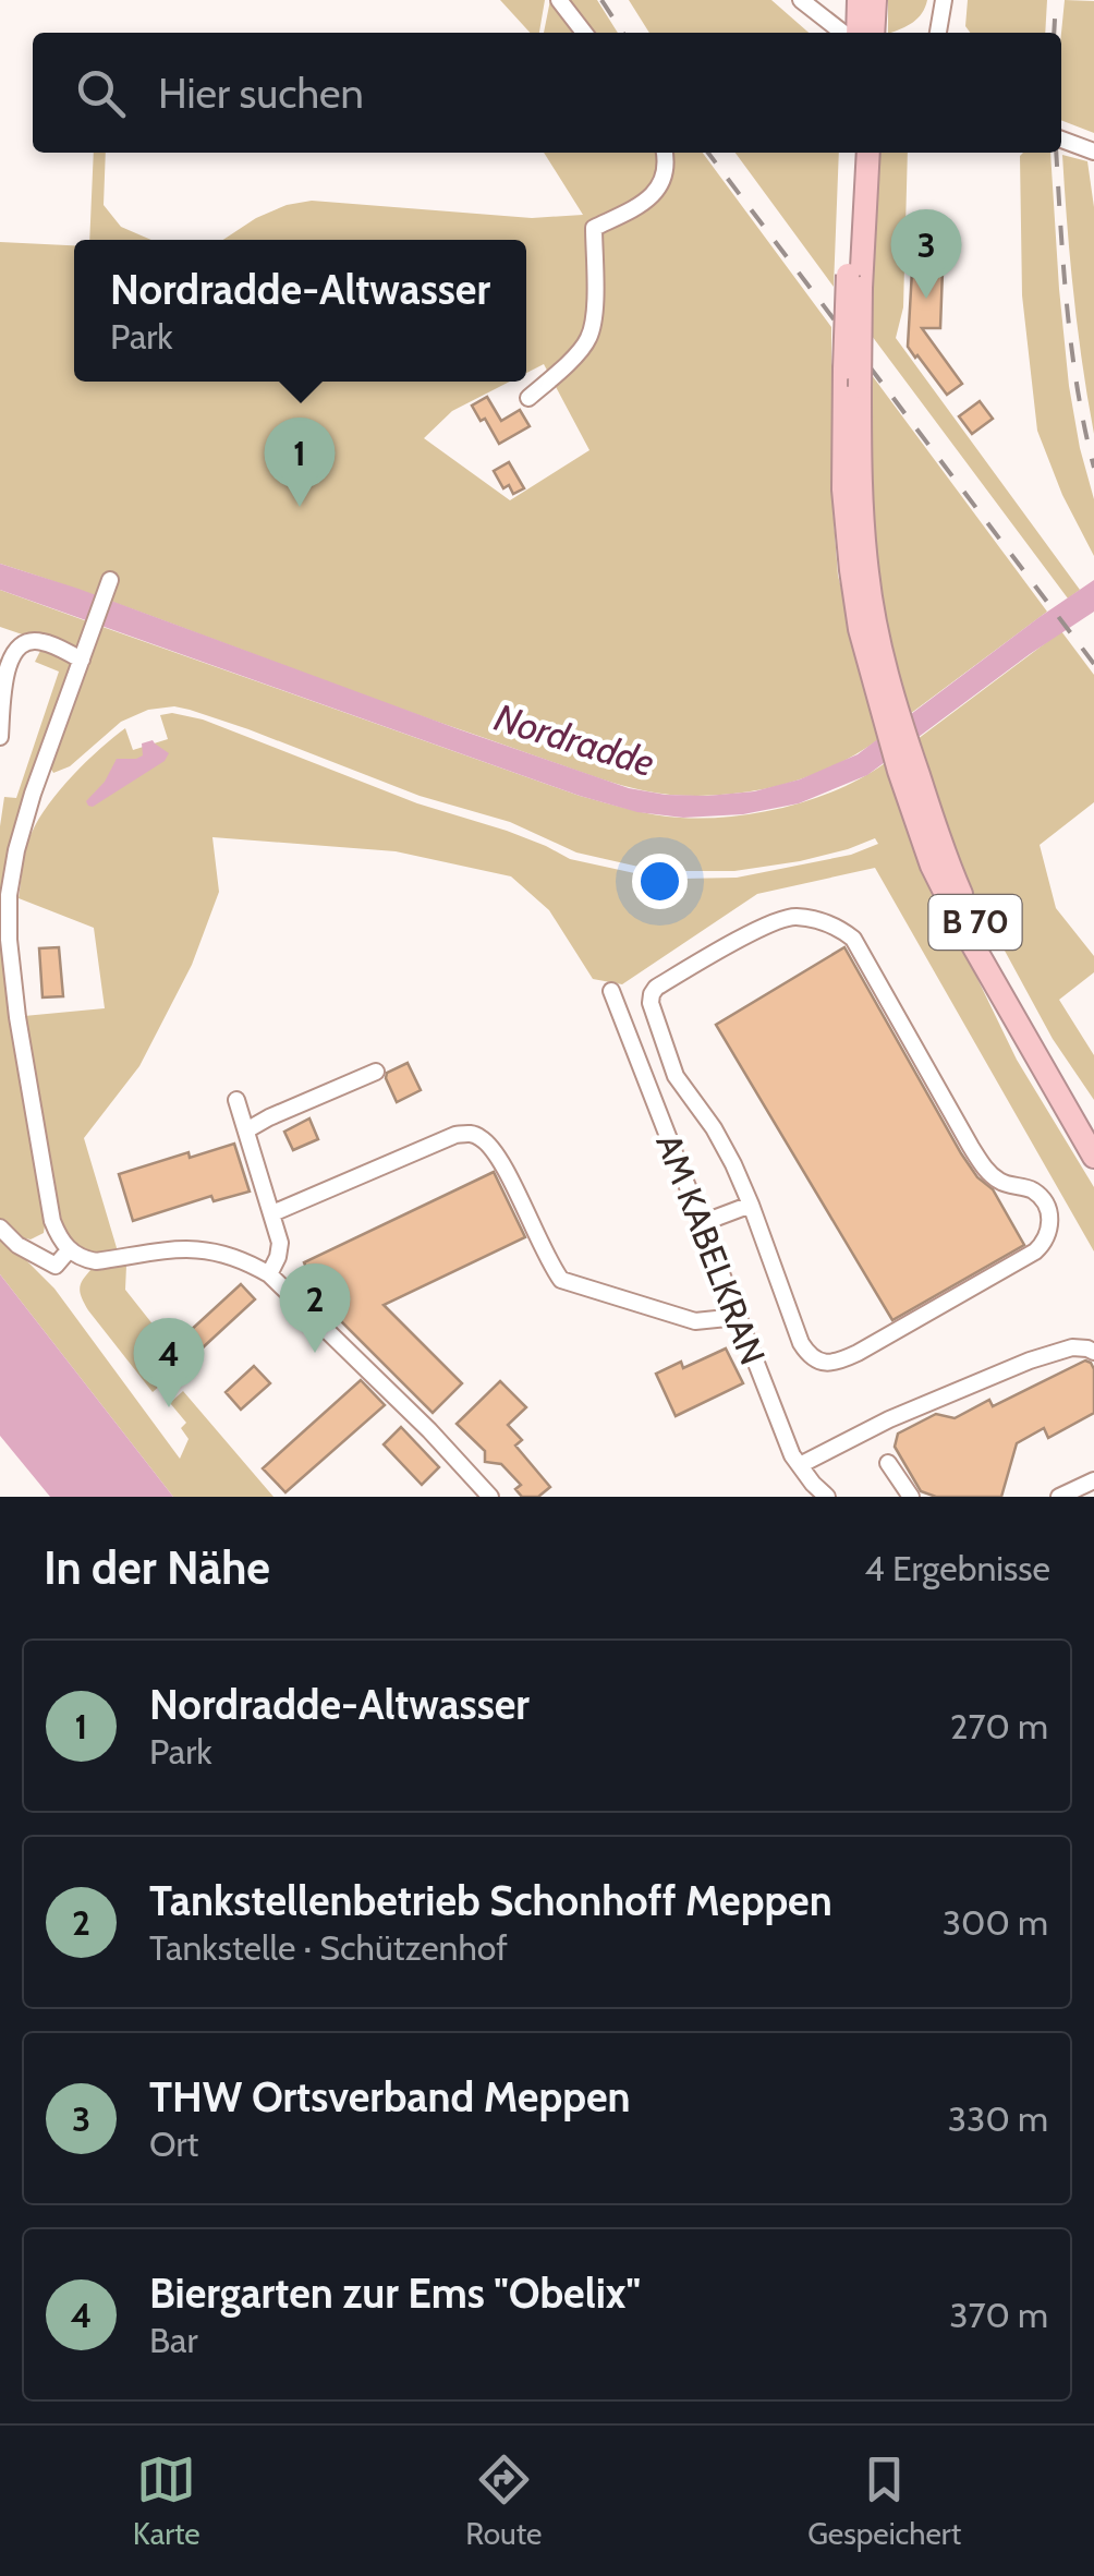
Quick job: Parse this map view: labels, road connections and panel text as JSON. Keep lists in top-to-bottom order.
{
  "streets": {
    "highway": ["B 70"],
    "street": ["AM KABELKRAN"]
  },
  "water": ["Nordradde"],
  "page": {
    "search": "Hier suchen",
    "pins": [
      "3",
      "1",
      "2",
      "4"
    ],
    "popup": ["Nordradde-Altwasser", "Park"],
    "heading": ["In der Nähe", "4 Ergebnisse"],
    "list": [
      {
        "mark": "1",
        "name": "Nordradde-Altwasser",
        "note": "Park",
        "value": "270 m"
      },
      {
        "mark": "2",
        "name": "Tankstellenbetrieb Schonhoff Meppen",
        "note": "Tankstelle · Schützenhof",
        "value": "300 m"
      },
      {
        "mark": "3",
        "name": "THW Ortsverband Meppen",
        "note": "Ort",
        "value": "330 m"
      },
      {
        "mark": "4",
        "name": "Biergarten zur Ems \"Obelix\"",
        "note": "Bar",
        "value": "370 m"
      }
    ],
    "nav": ["Karte", "Route", "Gespeichert"]
  }
}
